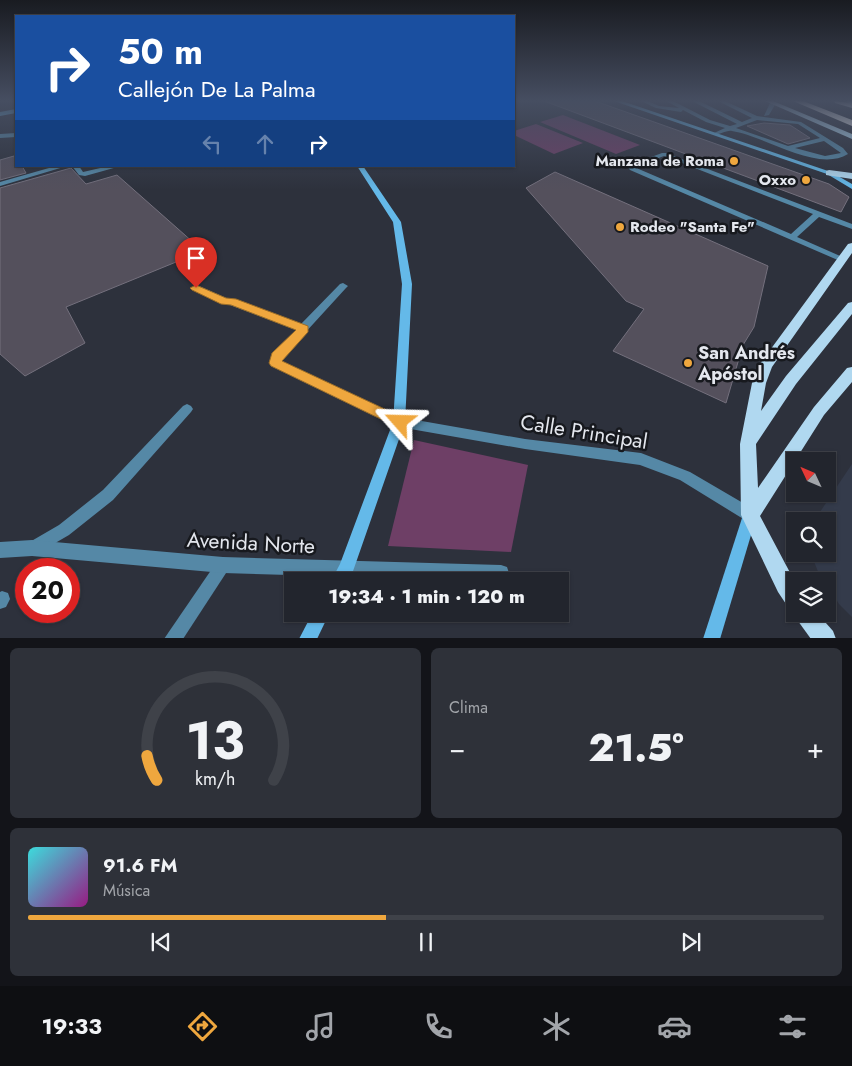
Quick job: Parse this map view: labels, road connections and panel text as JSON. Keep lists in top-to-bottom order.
{
  "streets": {
    "street": ["Calle Principal", "Avenida Norte"]
  },
  "places": [
    "Manzana de Roma",
    "Oxxo",
    "Rodeo \"Santa Fe\"",
    "San Andrés Apóstol"
  ],
  "north": "top left",
  "page": {
    "turn": ["50 m", "Callejón De La Palma"],
    "limit": "20",
    "trip": "19:34 · 1 min · 120 m",
    "tile": "Clima",
    "heat": ["−", "21.5°", "+"],
    "song": ["91.6 FM", "Música"],
    "tabs": "19:33",
    "gauge": ["13", "km/h"]
  }
}
